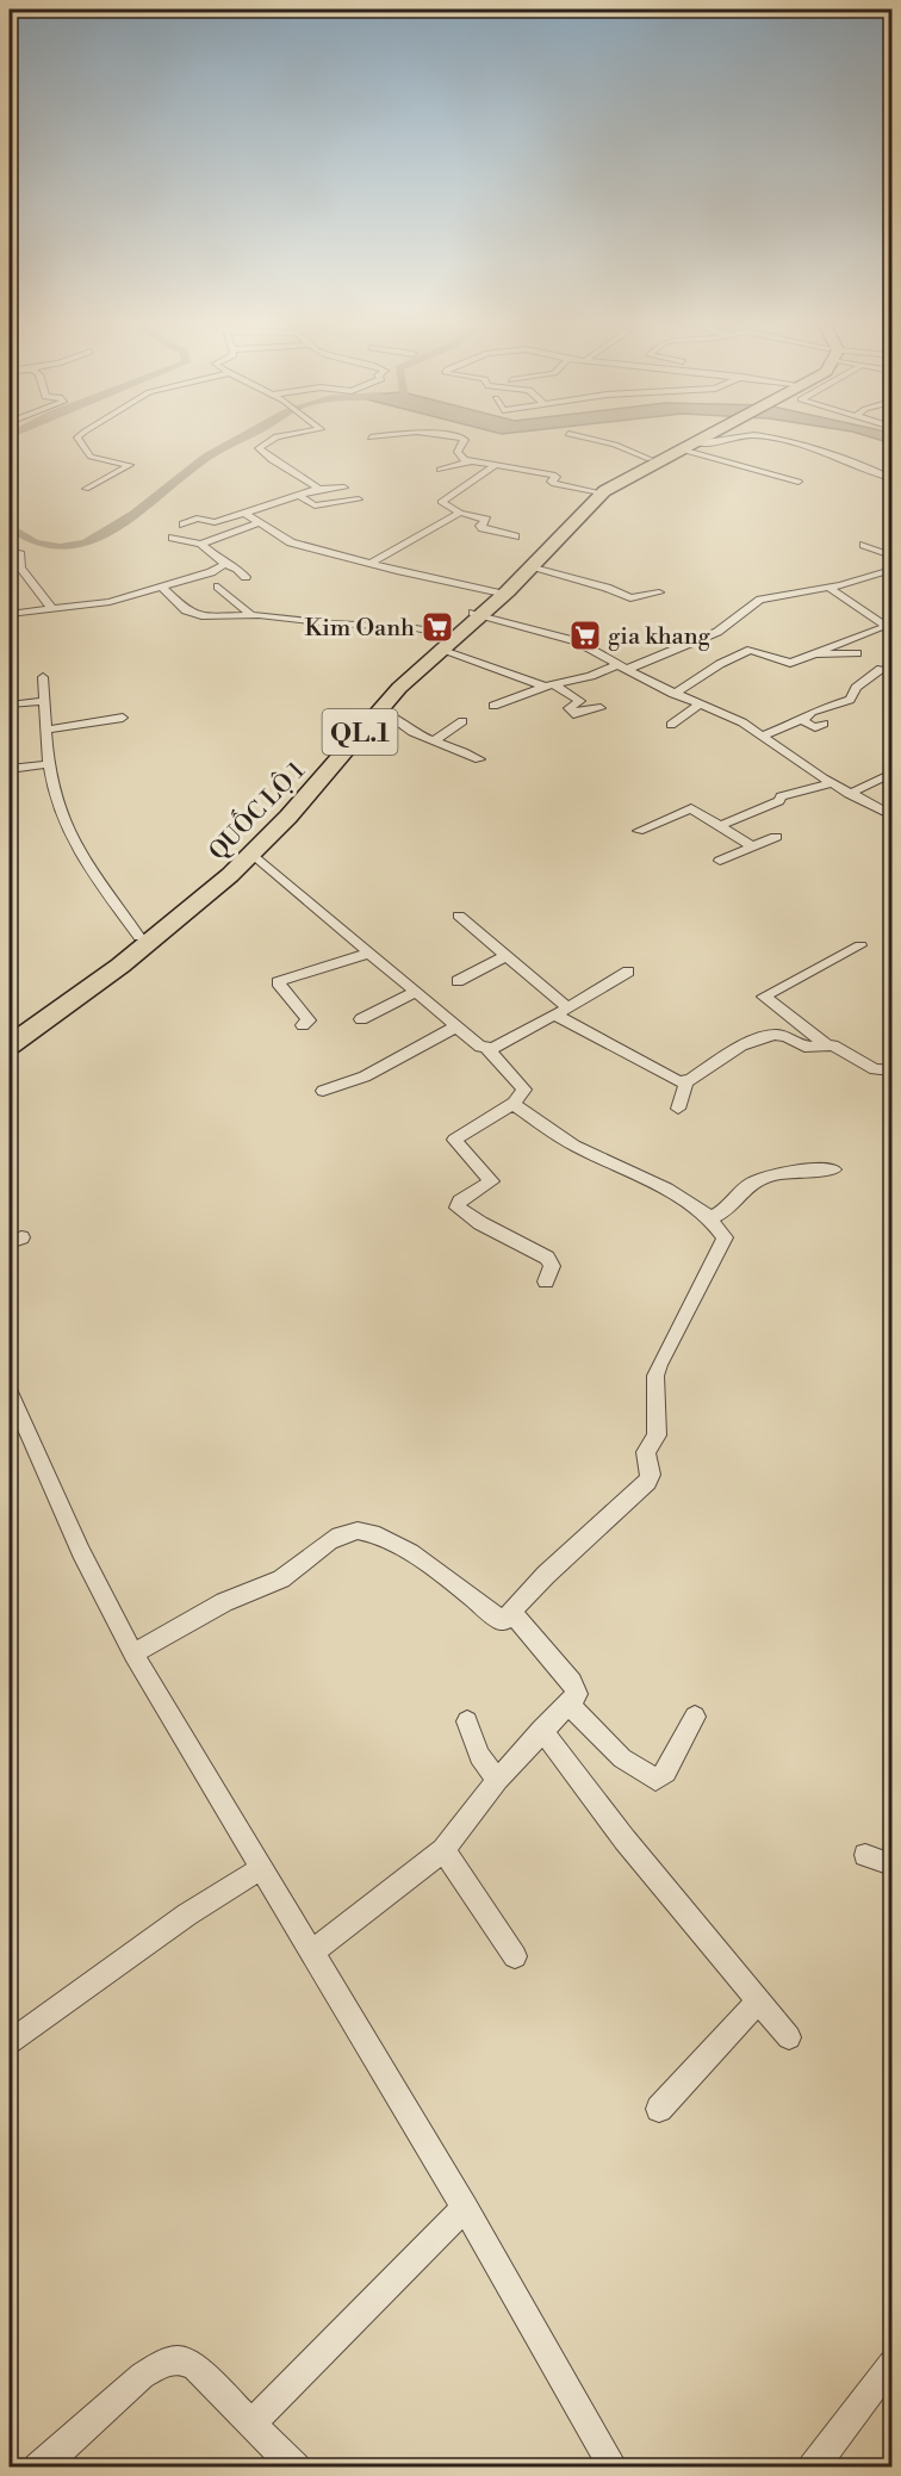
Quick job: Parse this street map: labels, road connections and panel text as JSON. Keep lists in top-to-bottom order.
{
  "streets": {
    "highway": ["QL.1", "QUỐC LỘ 1"]
  },
  "places": {
    "supermarket": ["Kim Oanh", "gia khang"]
  }
}
